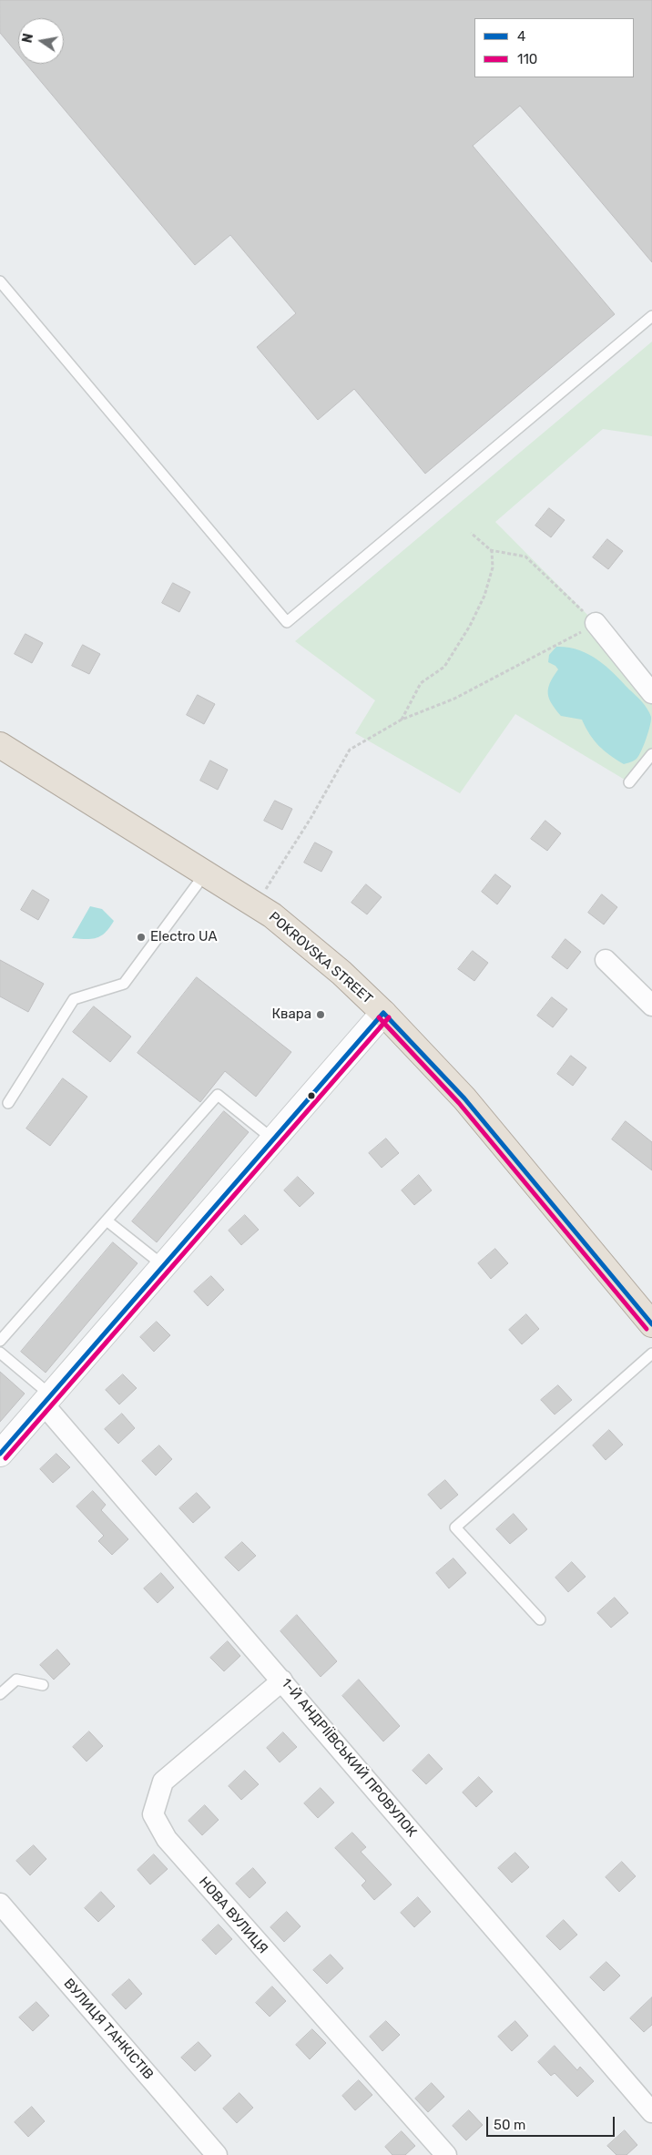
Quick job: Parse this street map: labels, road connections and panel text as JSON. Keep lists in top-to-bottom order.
{
  "streets": {
    "highway": ["POKROVSKA STREET"],
    "street": ["1-Й АНДРІЇВСЬКИЙ ПРОВУЛОК", "НОВА ВУЛИЦЯ", "ВУЛИЦЯ ТАНКІСТІВ"]
  },
  "crossings": [
    ["1-Й АНДРІЇВСЬКИЙ ПРОВУЛОК", "НОВА ВУЛИЦЯ"]
  ],
  "places": ["Electro UA", "Квара"],
  "lines": ["transit line 4", "transit line 110"],
  "legend": ["4", "110"],
  "scale_bar": "50 m",
  "north": "left"
}
